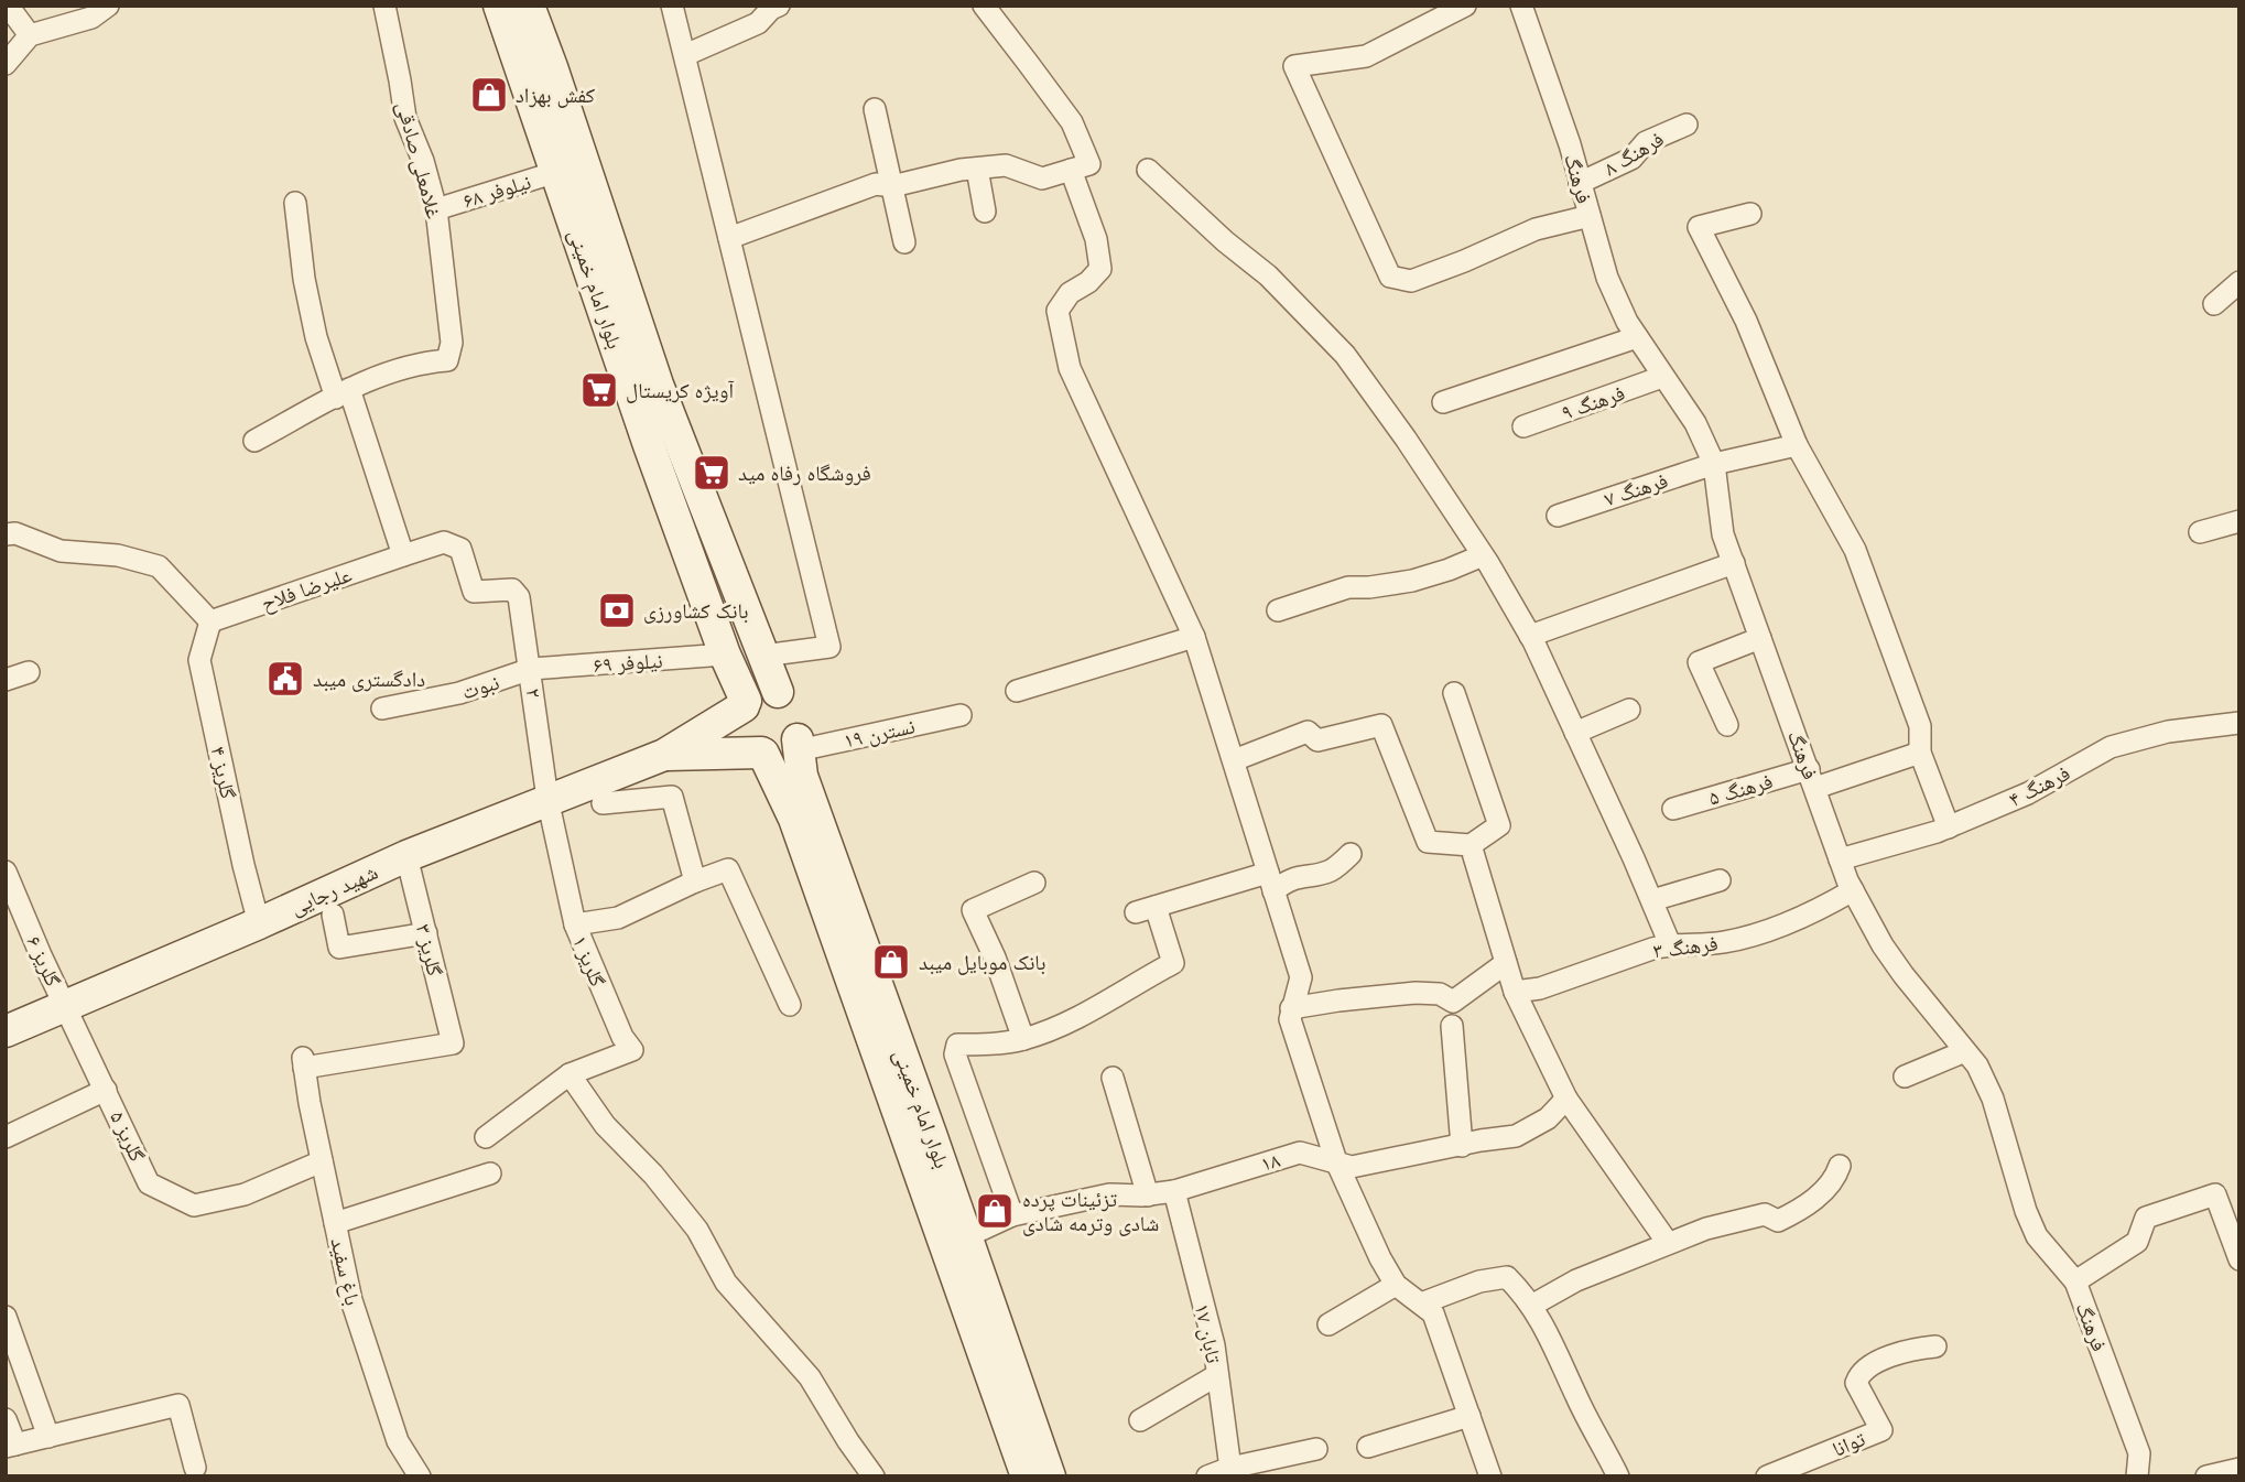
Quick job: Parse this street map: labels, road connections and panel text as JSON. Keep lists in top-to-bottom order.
{
  "streets": {
    "main road": ["بلوار امام خمینی", "شهید رجایی"],
    "street": [
      "فرهنگ ۸",
      "غلامعلی صادقی",
      "فرهنگ",
      "نیلوفر ۶۸",
      "فرهنگ ۹",
      "فرهنگ ۷",
      "علیرضا فلاح",
      "نیلوفر ۶۹",
      "نبوت",
      "۲",
      "نسترن ۱۹",
      "گلریز ۴",
      "فرهنگ ۴",
      "فرهنگ ۵",
      "فرهنگ ۳",
      "گلریز ۳",
      "گلریز ۶",
      "گلریز ۱",
      "گلریز ۵",
      "۱۸",
      "باغ سفید",
      "تابان ۱۷",
      "توانا"
    ]
  },
  "crossings": [
    ["فرهنگ ۸", "فرهنگ"],
    ["غلامعلی صادقی", "نیلوفر ۶۸"],
    ["فرهنگ", "فرهنگ ۹"],
    ["فرهنگ", "فرهنگ ۷"],
    ["فرهنگ", "فرهنگ ۴"],
    ["فرهنگ", "فرهنگ ۵"],
    ["فرهنگ", "فرهنگ ۳"],
    ["نیلوفر ۶۸", "بلوار امام خمینی"],
    ["بلوار امام خمینی", "نیلوفر ۶۹"],
    ["بلوار امام خمینی", "نسترن ۱۹"],
    ["بلوار امام خمینی", "۱۸"],
    ["علیرضا فلاح", "۲"],
    ["علیرضا فلاح", "گلریز ۴"],
    ["نیلوفر ۶۹", "نبوت"],
    ["نیلوفر ۶۹", "۲"],
    ["نبوت", "۲"],
    ["۲", "شهید رجایی"],
    ["۲", "گلریز ۱"],
    ["گلریز ۴", "شهید رجایی"],
    ["شهید رجایی", "گلریز ۳"],
    ["شهید رجایی", "گلریز ۶"],
    ["شهید رجایی", "گلریز ۱"],
    ["شهید رجایی", "گلریز ۵"],
    ["گلریز ۳", "باغ سفید"],
    ["گلریز ۶", "گلریز ۵"],
    ["گلریز ۵", "باغ سفید"],
    ["۱۸", "تابان ۱۷"]
  ],
  "places": {
    "shop": ["کفش بهزاد", "بانک موبایل میبد", "تزئینات پرده شادی وترمه شادی"],
    "supermarket": ["آویژه کریستال", "فروشگاه رفاه مید"],
    "bank": ["بانک کشاورزی"],
    "public building": ["دادگستری میبد"]
  }
}
